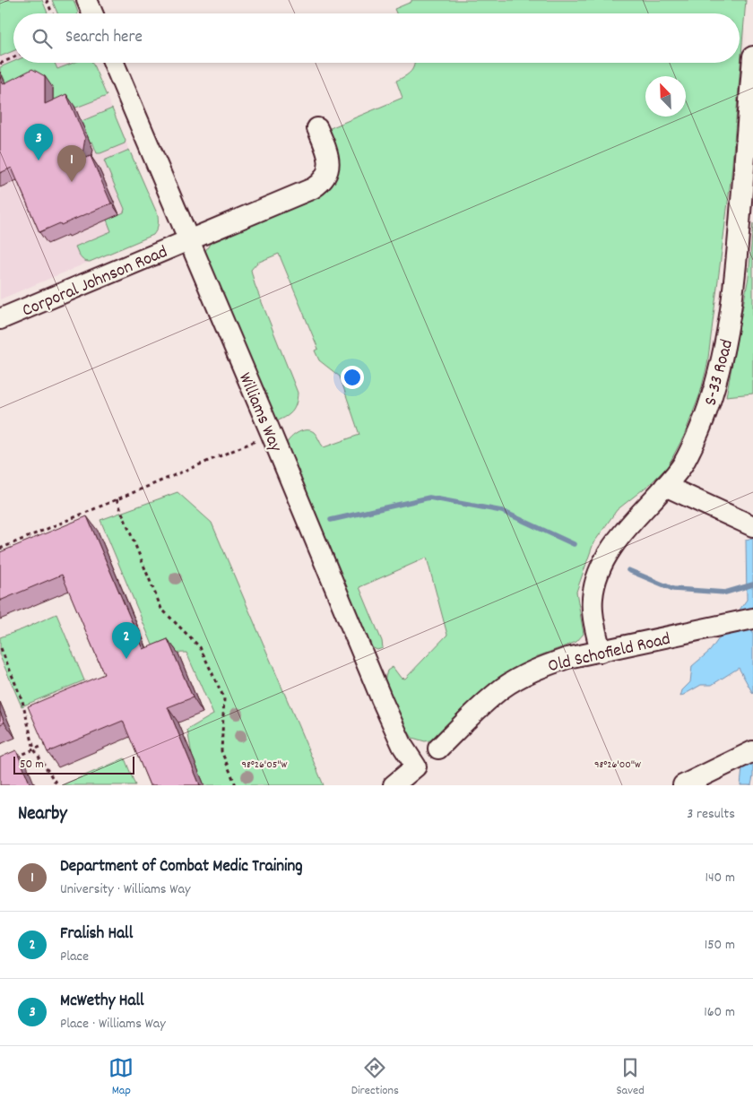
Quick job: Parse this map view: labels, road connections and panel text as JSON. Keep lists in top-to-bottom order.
{
  "streets": {
    "street": [
      "Corporal Johnson Road",
      "S-33 Road",
      "Williams Way",
      "Old Schofield Road"
    ]
  },
  "crossings": [
    ["Corporal Johnson Road", "Williams Way"],
    ["S-33 Road", "Old Schofield Road"]
  ],
  "scale_bar": "50 m",
  "north": "top left",
  "page": {
    "search": "Search here",
    "pins": ["3", "1", "2"],
    "scale": "50 m",
    "heading": ["Nearby", "3 results"],
    "list": [
      {
        "mark": "1",
        "name": "Department of Combat Medic Training",
        "note": "University · Williams Way",
        "value": "140 m"
      },
      {
        "mark": "2",
        "name": "Fralish Hall",
        "note": "Place",
        "value": "150 m"
      },
      {
        "mark": "3",
        "name": "McWethy Hall",
        "note": "Place · Williams Way",
        "value": "160 m"
      }
    ],
    "nav": ["Map", "Directions", "Saved"]
  },
  "coordinates": ["98°26'05\"W", "98°26'00\"W"]
}
